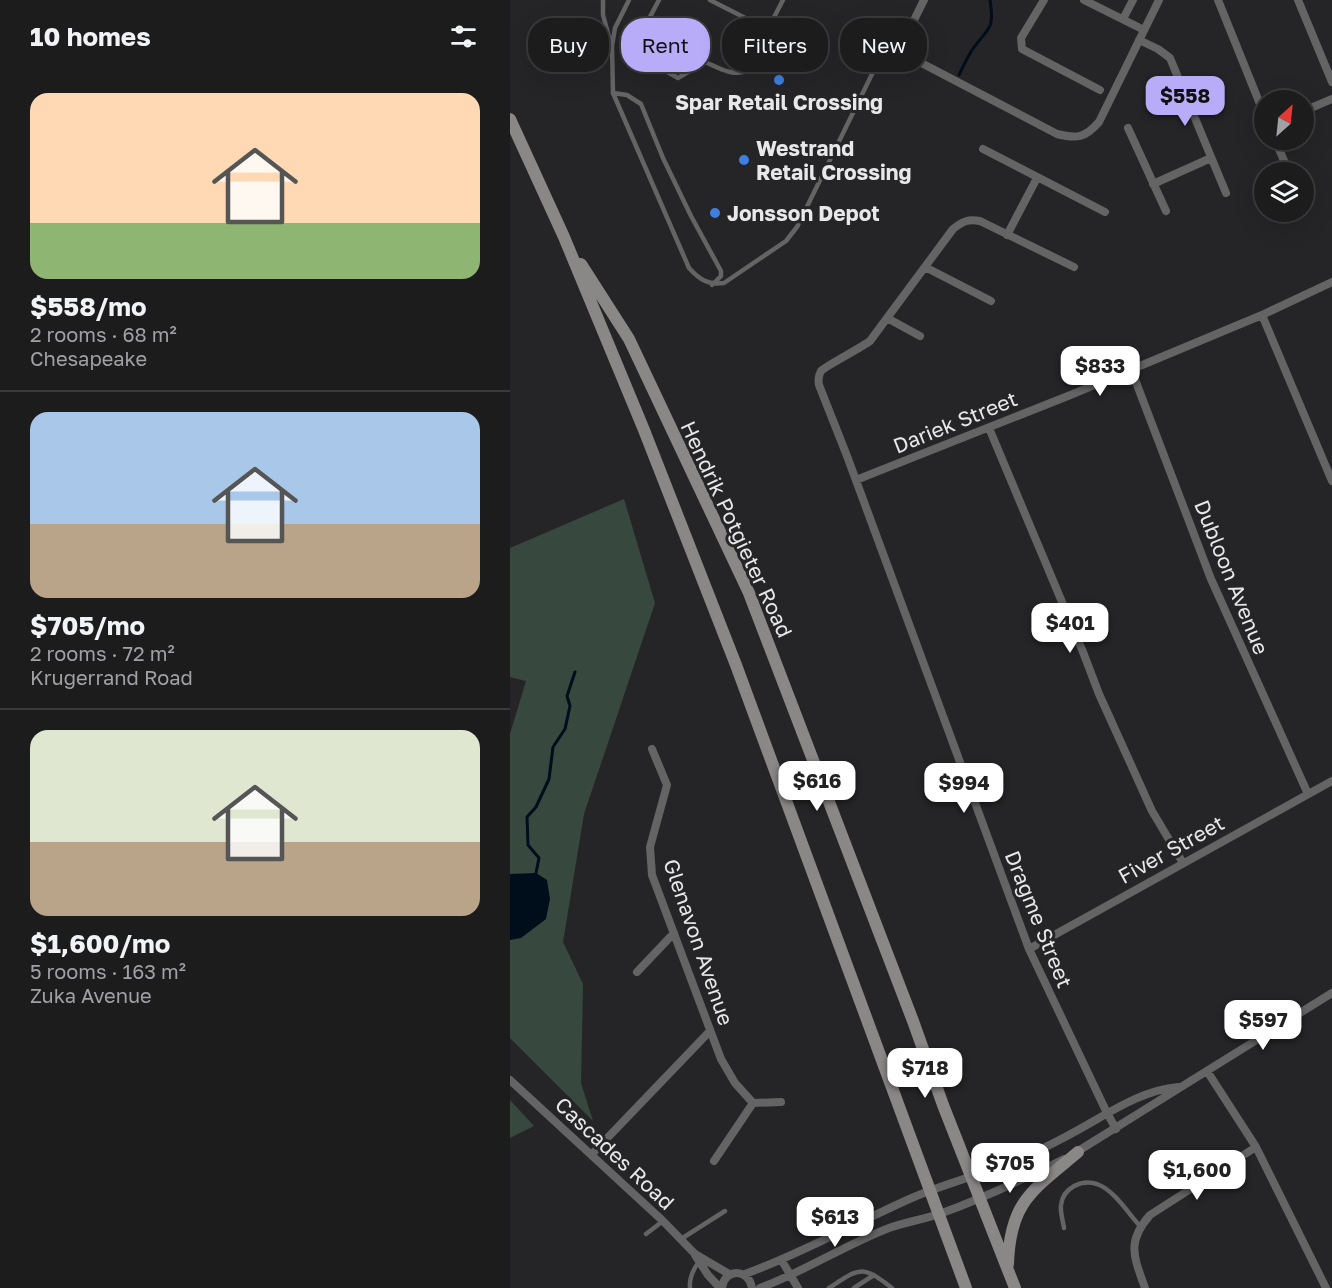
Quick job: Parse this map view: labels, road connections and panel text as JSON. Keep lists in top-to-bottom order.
{
  "streets": {
    "main road": ["Hendrik Potgieter Road"],
    "street": [
      "Dariek Street",
      "Dubloon Avenue",
      "Fiver Street",
      "Dragme Street",
      "Glenavon Avenue",
      "Cascades Road"
    ]
  },
  "crossings": [
    ["Dariek Street", "Dubloon Avenue"],
    ["Dariek Street", "Dragme Street"],
    ["Dubloon Avenue", "Fiver Street"],
    ["Fiver Street", "Dragme Street"]
  ],
  "places": ["Spar Retail Crossing", "Westrand Retail Crossing", "Jonsson Depot"],
  "north": "top right",
  "page": {
    "heading": "10 homes",
    "chip": [
      "Buy",
      "Rent",
      "Filters",
      "New"
    ],
    "list": [
      {
        "name": "$558/mo",
        "note": "2 rooms · 68 m² · Chesapeake"
      },
      {
        "name": "$705/mo",
        "note": "2 rooms · 72 m² · Krugerrand Road"
      },
      {
        "name": "$1,600/mo",
        "note": "5 rooms · 163 m² · Zuka Avenue"
      }
    ],
    "price": [
      "$558",
      "$833",
      "$401",
      "$616",
      "$994",
      "$597",
      "$718",
      "$705",
      "$1,600",
      "$613"
    ]
  }
}
